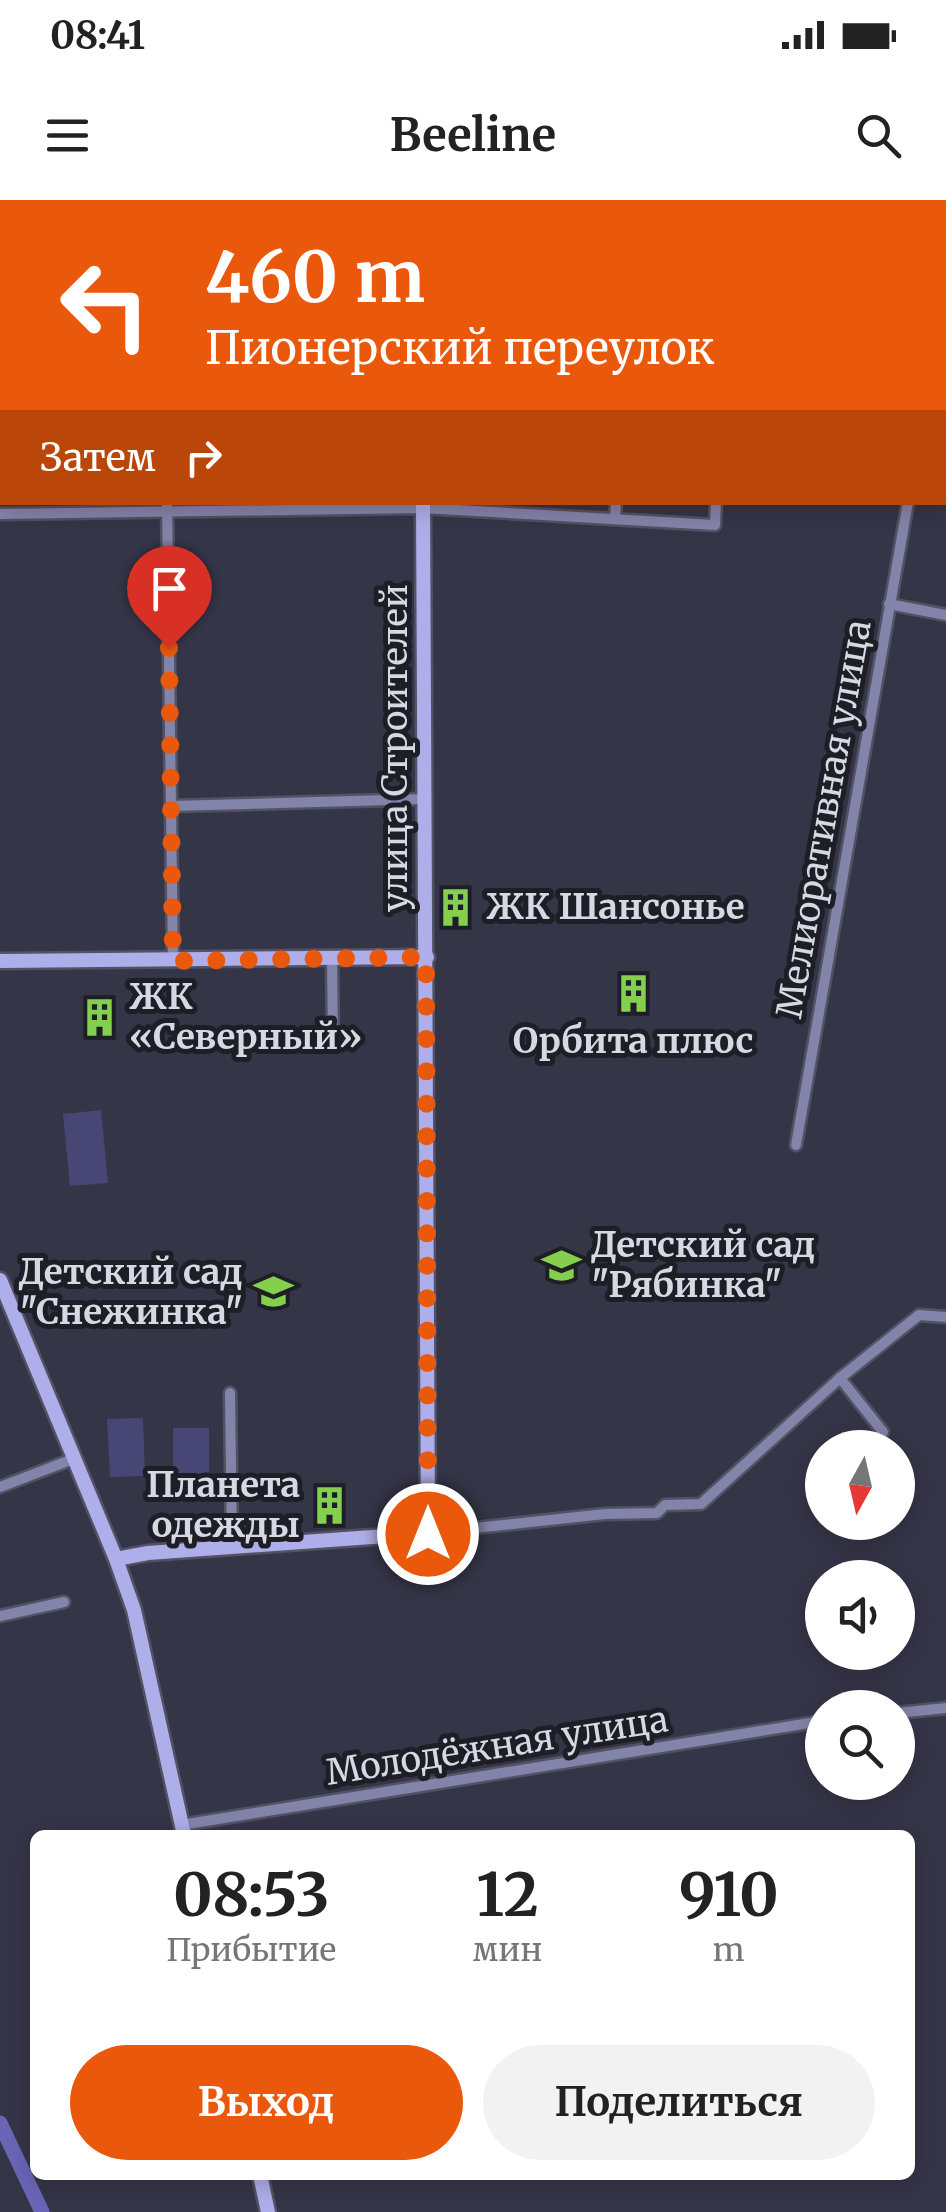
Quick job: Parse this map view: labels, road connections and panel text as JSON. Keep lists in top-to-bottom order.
{
  "streets": {
    "main road": ["улица Строителей"],
    "street": ["Мелиоративная улица", "Молодёжная улица"]
  },
  "places": {
    "building": [
      "ЖК Шансонье",
      "Орбита плюс",
      "ЖК «Северный»",
      "Планета одежды"
    ],
    "school or university": ["Детский сад \"Рябинка\"", "Детский сад \"Снежинка\""]
  },
  "north": "bottom",
  "page": {
    "status": "08:41",
    "header": "Beeline",
    "turn": ["460 m", "Пионерский переулок"],
    "then": "Затем",
    "eta": [
      "08:53",
      "Прибытие",
      "12",
      "мин",
      "910",
      "m"
    ],
    "buttons": ["Выход", "Поделиться"]
  }
}
